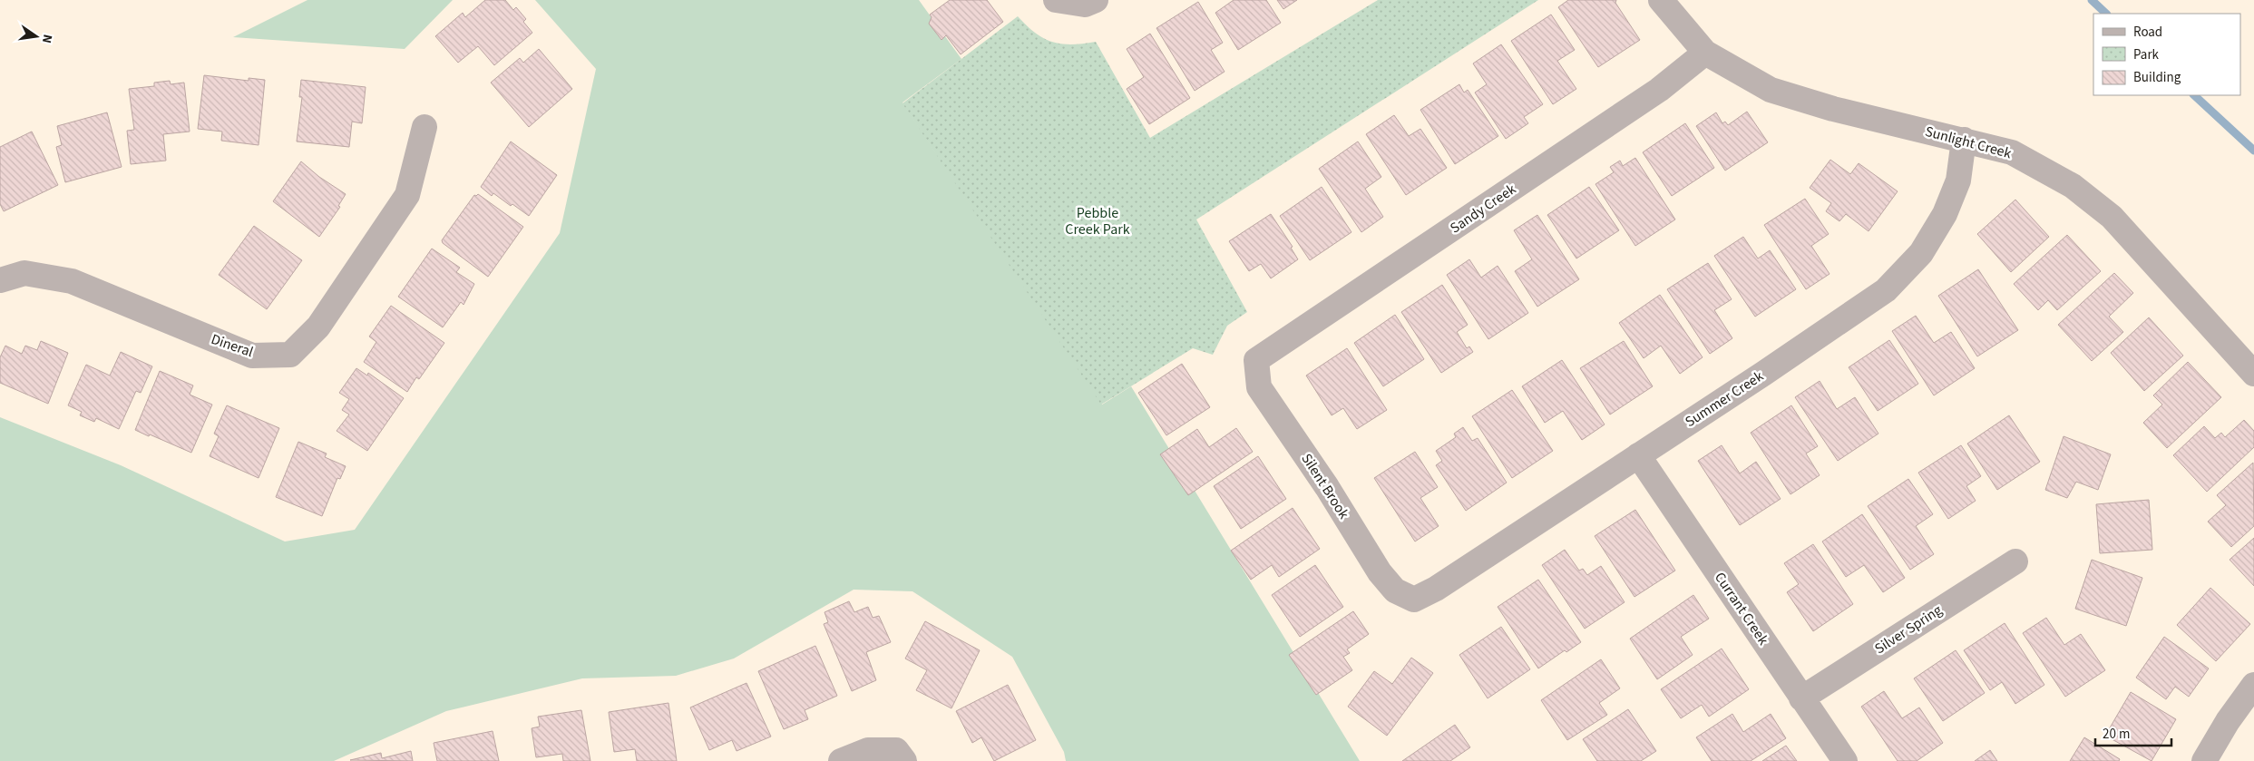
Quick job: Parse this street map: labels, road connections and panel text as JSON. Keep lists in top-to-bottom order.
{
  "streets": {
    "street": [
      "Sunlight Creek",
      "Sandy Creek",
      "Dineral",
      "Summer Creek",
      "Silent Brook",
      "Currant Creek",
      "Silver Spring"
    ]
  },
  "crossings": [
    ["Sunlight Creek", "Sandy Creek"],
    ["Sunlight Creek", "Summer Creek"],
    ["Sandy Creek", "Silent Brook"],
    ["Summer Creek", "Silent Brook"],
    ["Summer Creek", "Currant Creek"],
    ["Currant Creek", "Silver Spring"]
  ],
  "parks": ["Pebble Creek Park"],
  "legend": ["Road", "Park", "Building"],
  "scale_bar": "20 m",
  "north": "right"
}
